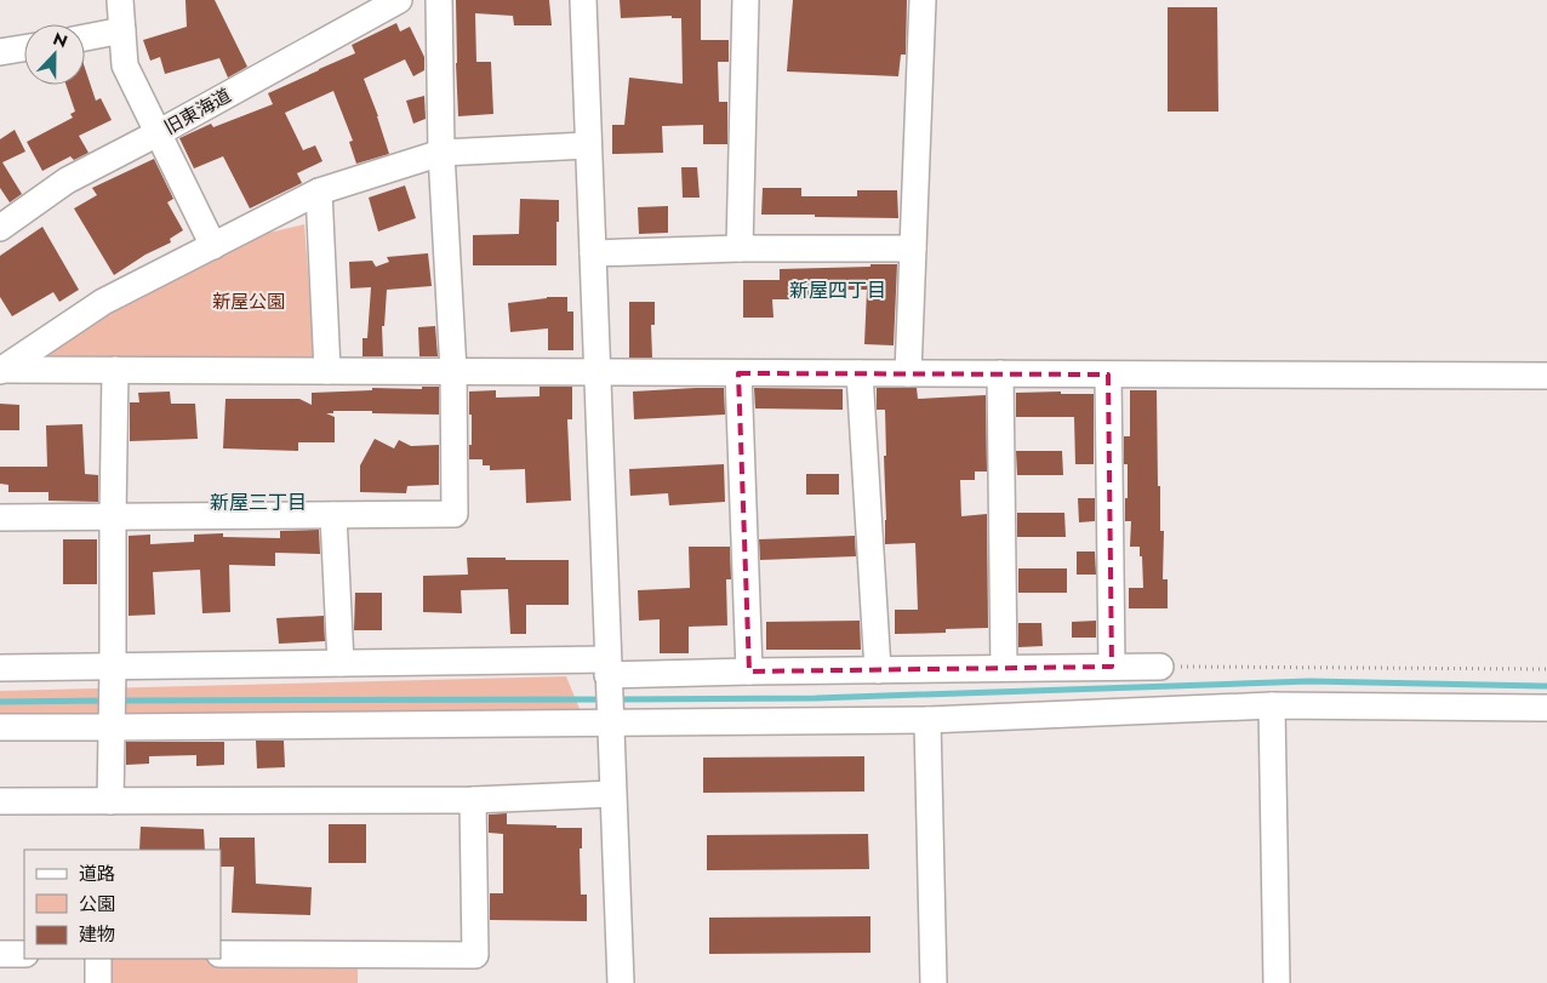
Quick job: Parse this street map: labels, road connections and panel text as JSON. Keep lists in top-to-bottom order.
{
  "streets": {
    "street": ["旧東海道"]
  },
  "districts": ["新屋四丁目", "新屋三丁目"],
  "parks": ["新屋公園"],
  "legend": ["道路", "公園", "建物"],
  "north": "top"
}
